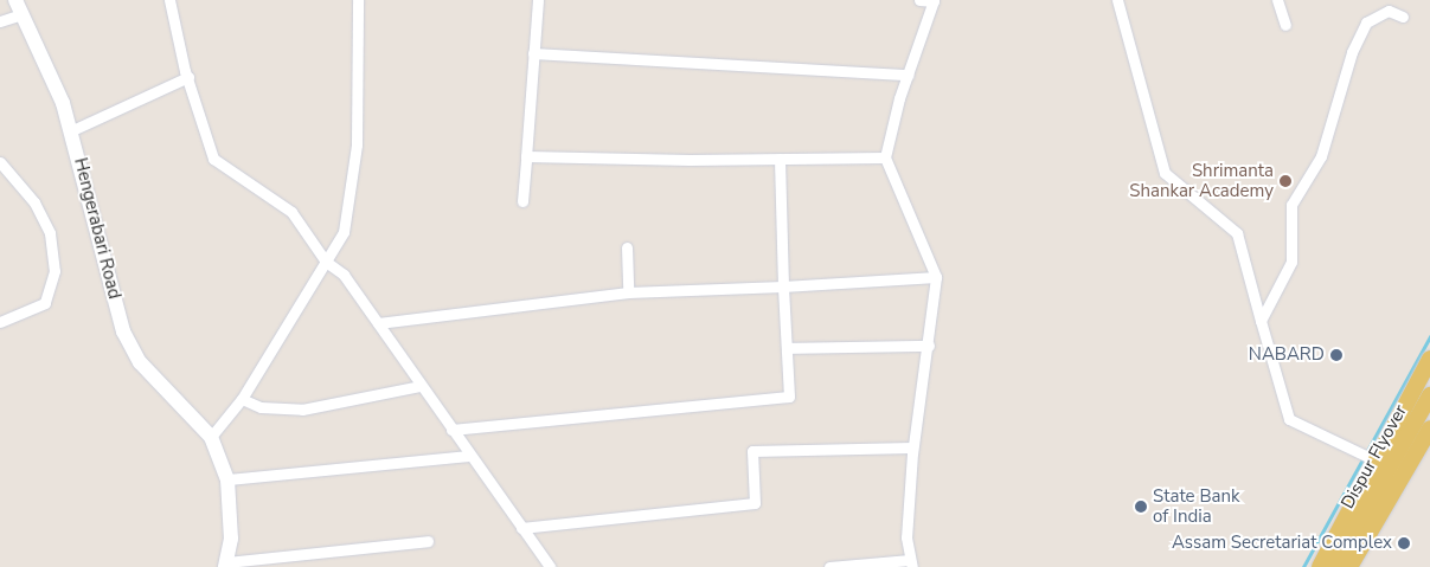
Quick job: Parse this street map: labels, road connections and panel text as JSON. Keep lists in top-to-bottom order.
{
  "streets": {
    "main road": ["Hengerabari Road", "Dispur Flyover"]
  },
  "places": [
    "Shrimanta Shankar Academy",
    "NABARD",
    "State Bank of India",
    "Assam Secretariat Complex"
  ]
}
